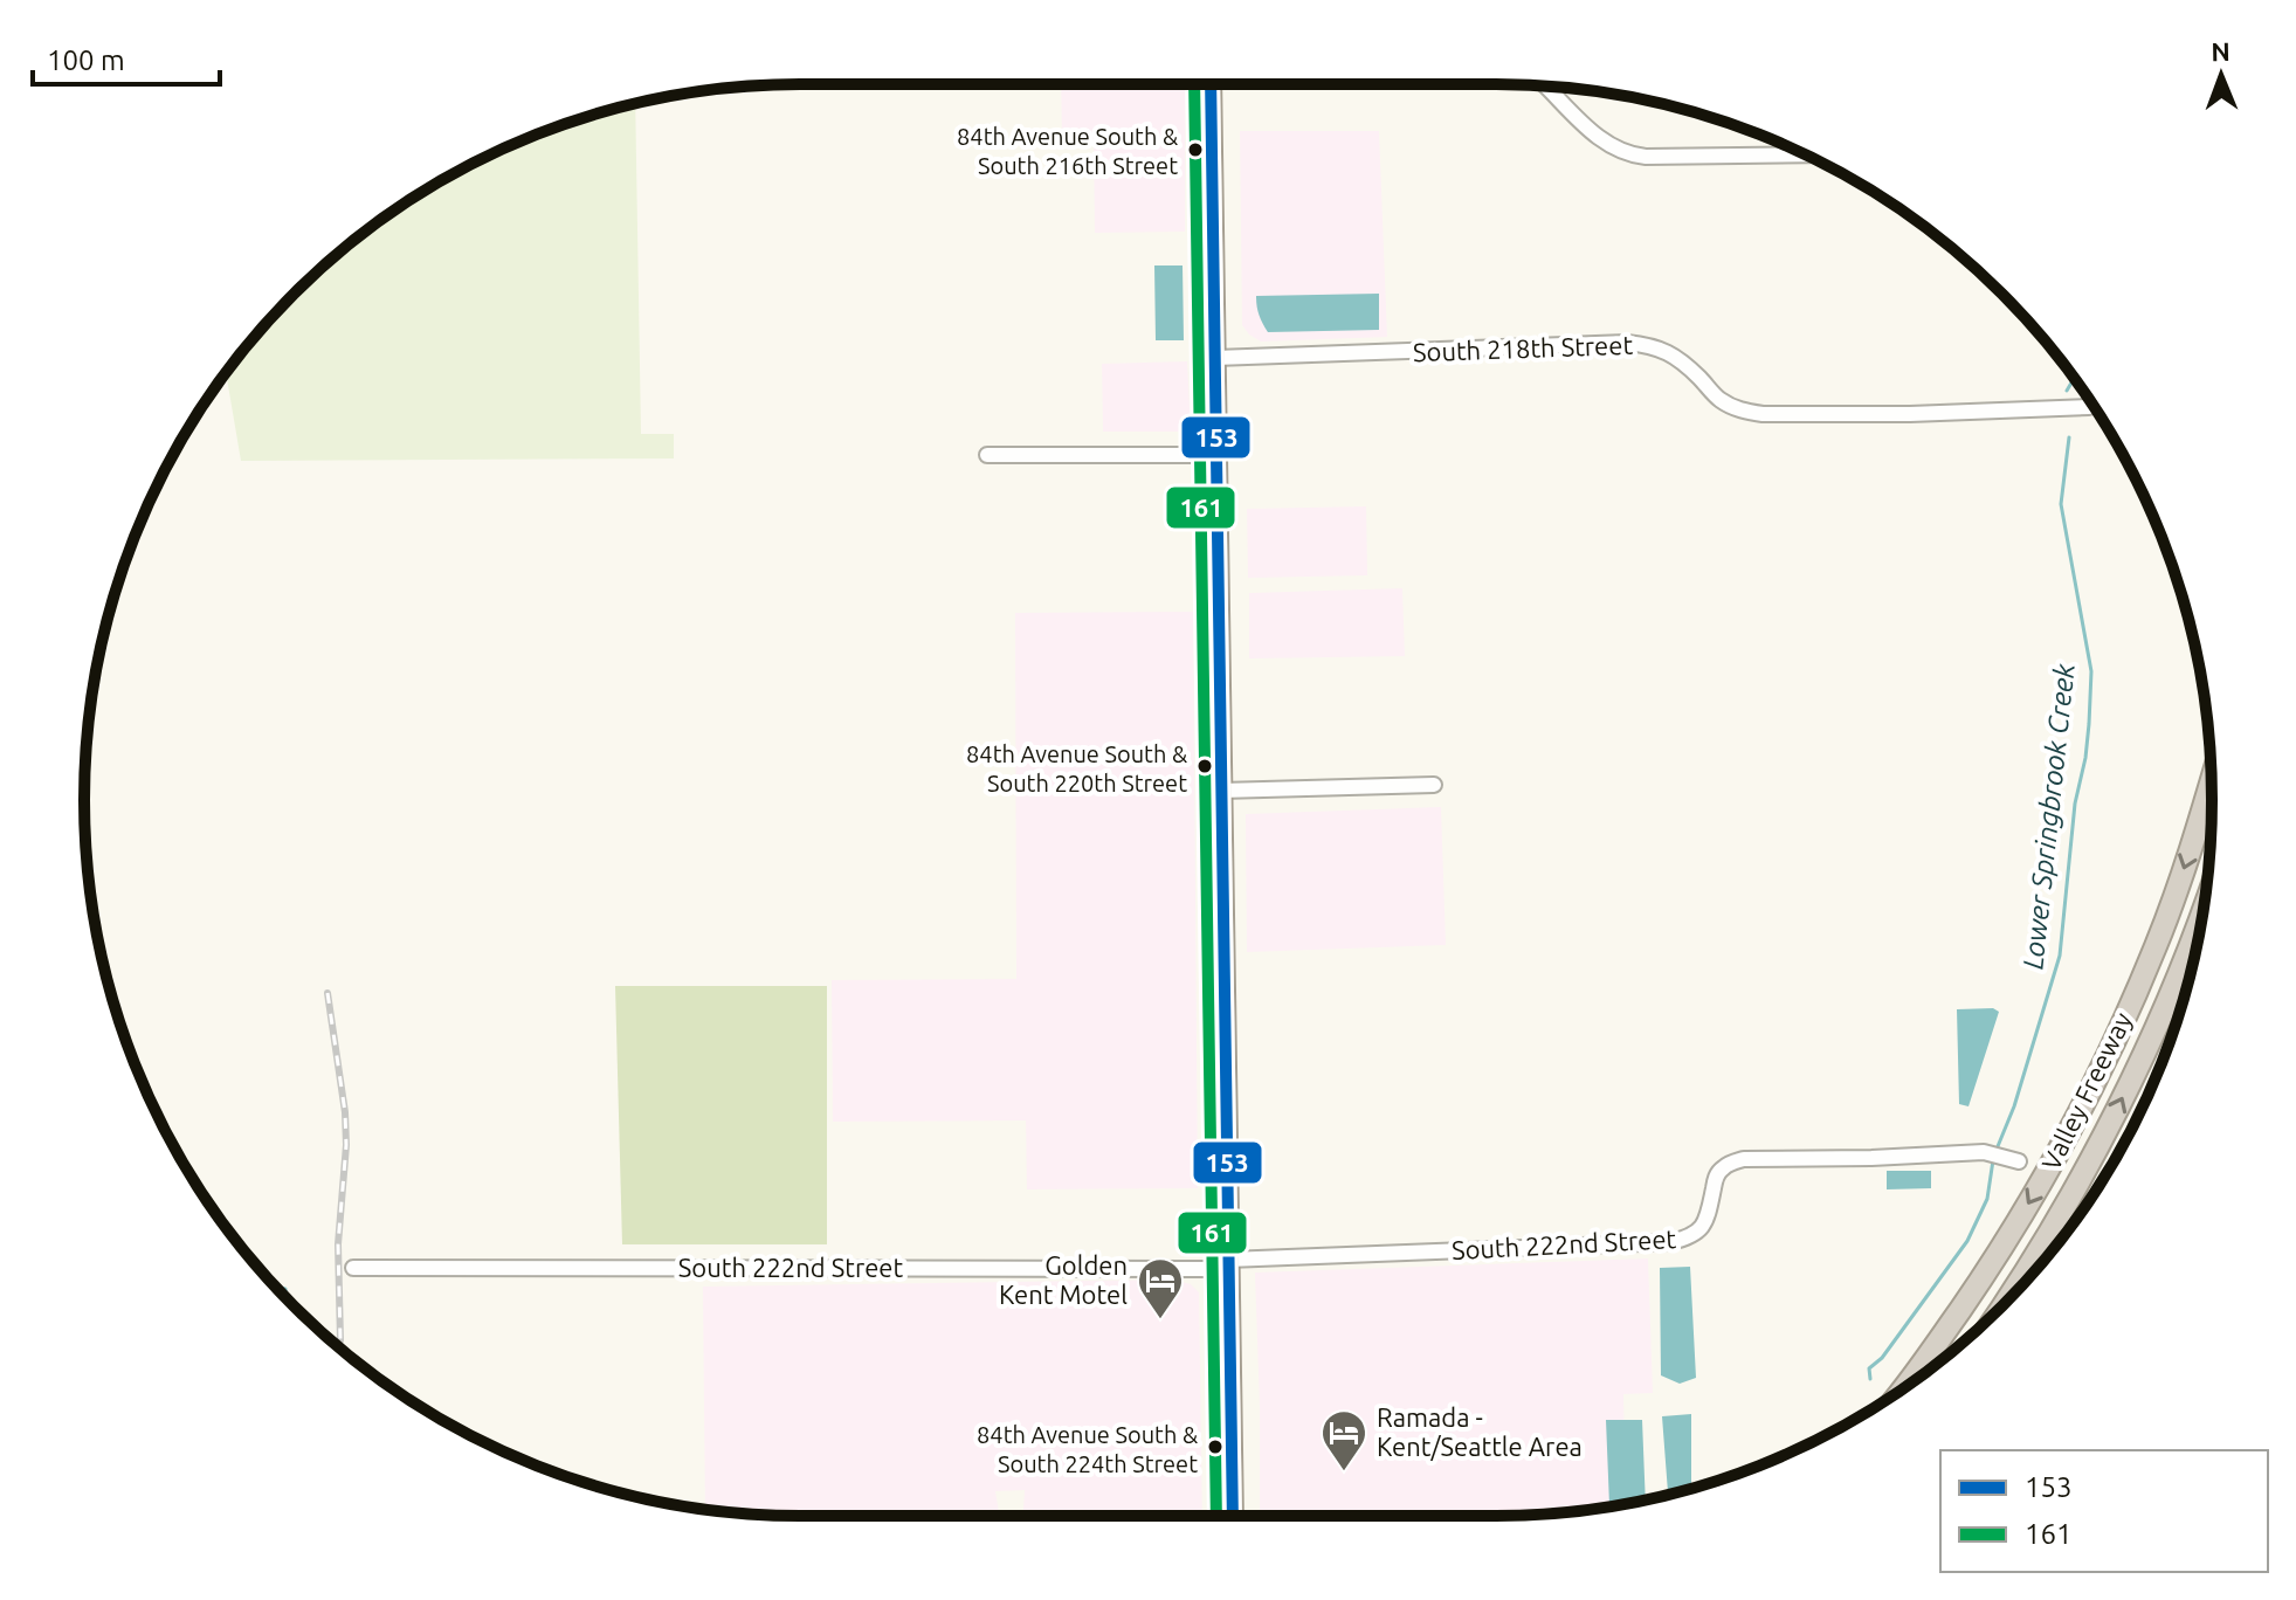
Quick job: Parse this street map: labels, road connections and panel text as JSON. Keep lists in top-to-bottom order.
{
  "streets": {
    "highway": ["Valley Freeway"],
    "street": ["South 218th Street", "South 222nd Street"]
  },
  "water": ["Lower Springbrook Creek"],
  "places": {
    "other": ["84th Avenue South & South 216th Street", "84th Avenue South & South 220th Street", "84th Avenue South & South 224th Street"],
    "hotel": ["Golden Kent Motel", "Ramada - Kent/Seattle Area"]
  },
  "lines": ["transit line 153", "transit line 161"],
  "legend": ["153", "161"],
  "scale_bar": "100 m",
  "north": "top"
}
